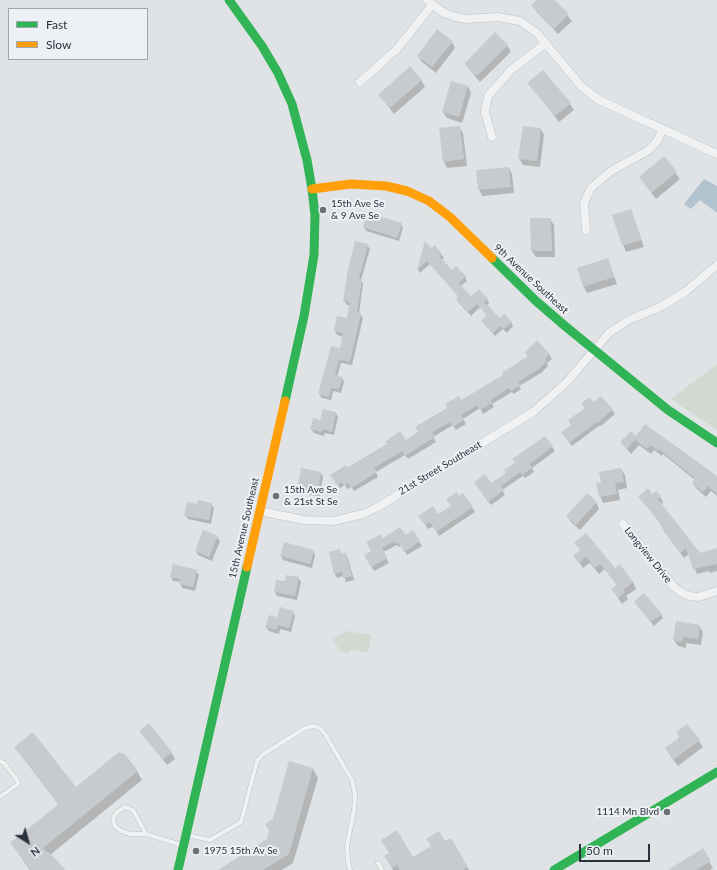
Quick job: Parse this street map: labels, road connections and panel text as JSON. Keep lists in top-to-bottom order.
{
  "streets": {
    "main road": ["9th Avenue Southeast", "15th Avenue Southeast"],
    "street": ["21st Street Southeast", "Longview Drive"]
  },
  "crossings": [
    ["9th Avenue Southeast", "21st Street Southeast"],
    ["9th Avenue Southeast", "15th Avenue Southeast"],
    ["21st Street Southeast", "15th Avenue Southeast"]
  ],
  "places": [
    "15th Ave Se & 9 Ave Se",
    "15th Ave Se & 21st St Se",
    "1114 Mn Blvd",
    "1975 15th Av Se"
  ],
  "legend": ["Fast", "Slow"],
  "scale_bar": "50 m",
  "north": "bottom right"
}
